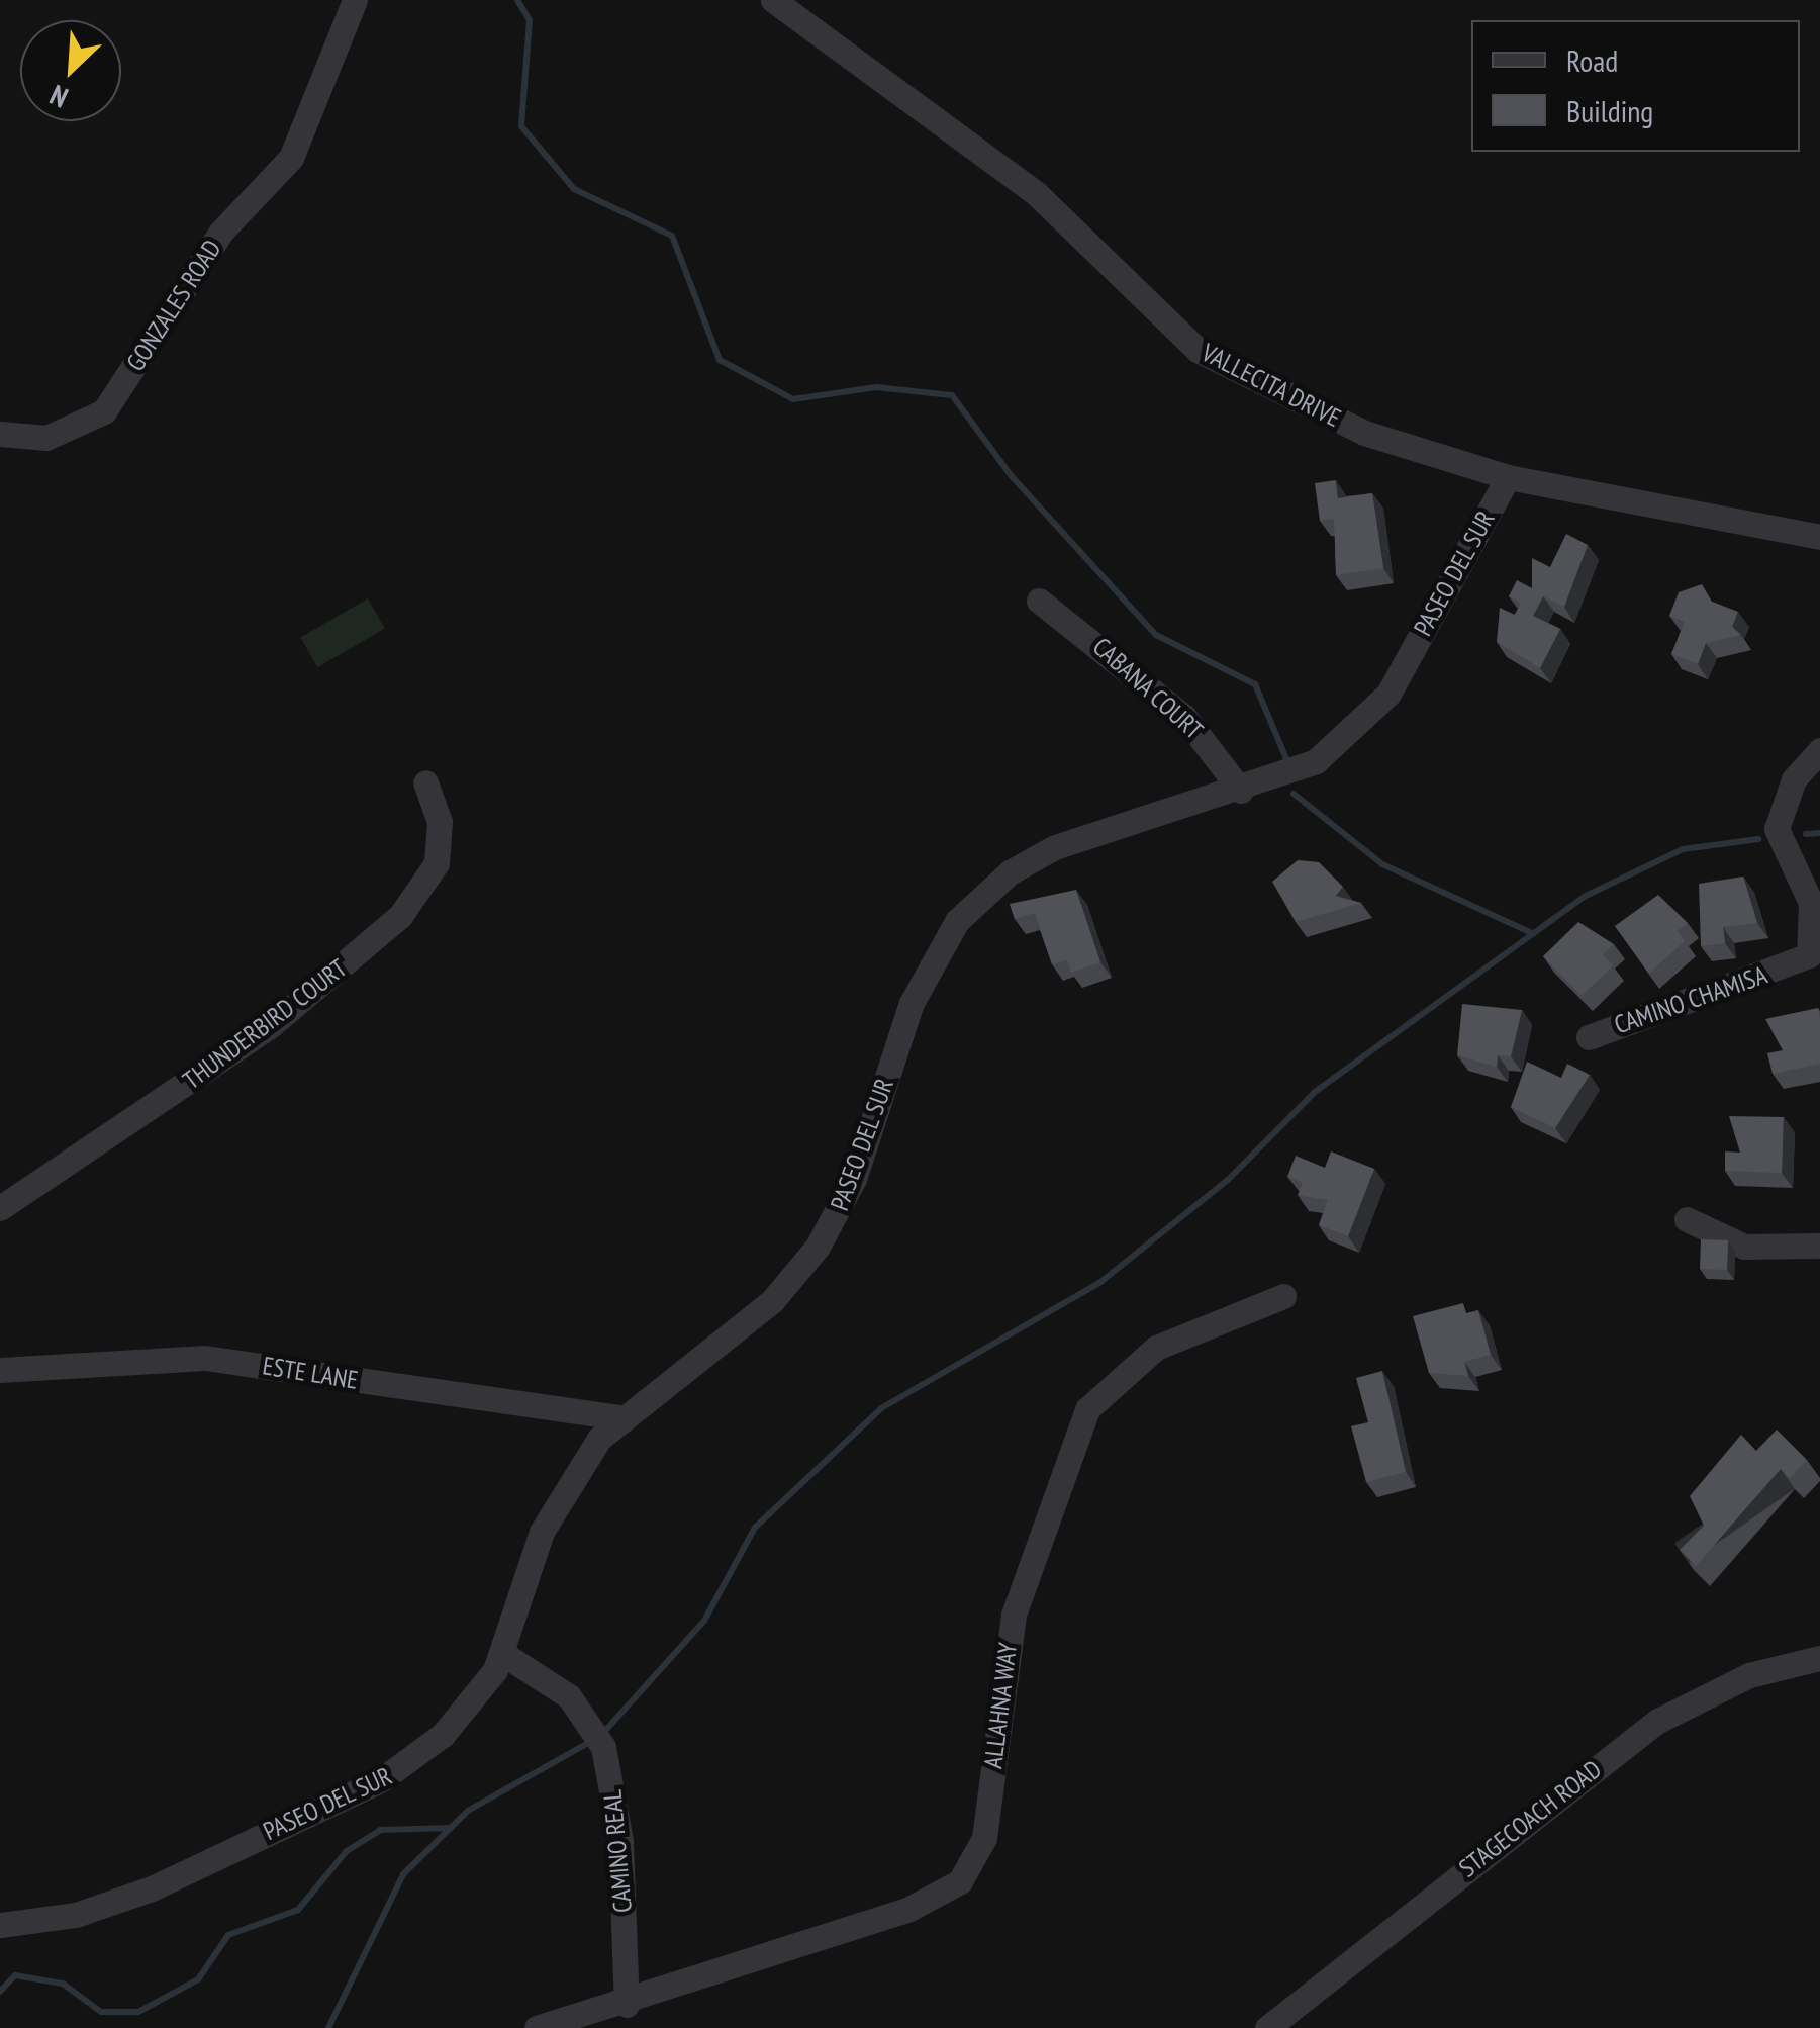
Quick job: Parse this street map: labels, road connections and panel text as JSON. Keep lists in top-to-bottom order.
{
  "streets": {
    "street": [
      "GONZALES ROAD",
      "VALLECITA DRIVE",
      "PASEO DEL SUR",
      "CABANA COURT",
      "CAMINO CHAMISA",
      "THUNDERBIRD COURT",
      "ESTE LANE",
      "ALLAHNA WAY",
      "STAGECOACH ROAD",
      "CAMINO REAL"
    ]
  },
  "crossings": [
    ["VALLECITA DRIVE", "PASEO DEL SUR"],
    ["PASEO DEL SUR", "CABANA COURT"],
    ["PASEO DEL SUR", "ESTE LANE"],
    ["PASEO DEL SUR", "CAMINO REAL"],
    ["ALLAHNA WAY", "CAMINO REAL"]
  ],
  "legend": ["Road", "Building"],
  "north": "bottom left"
}
